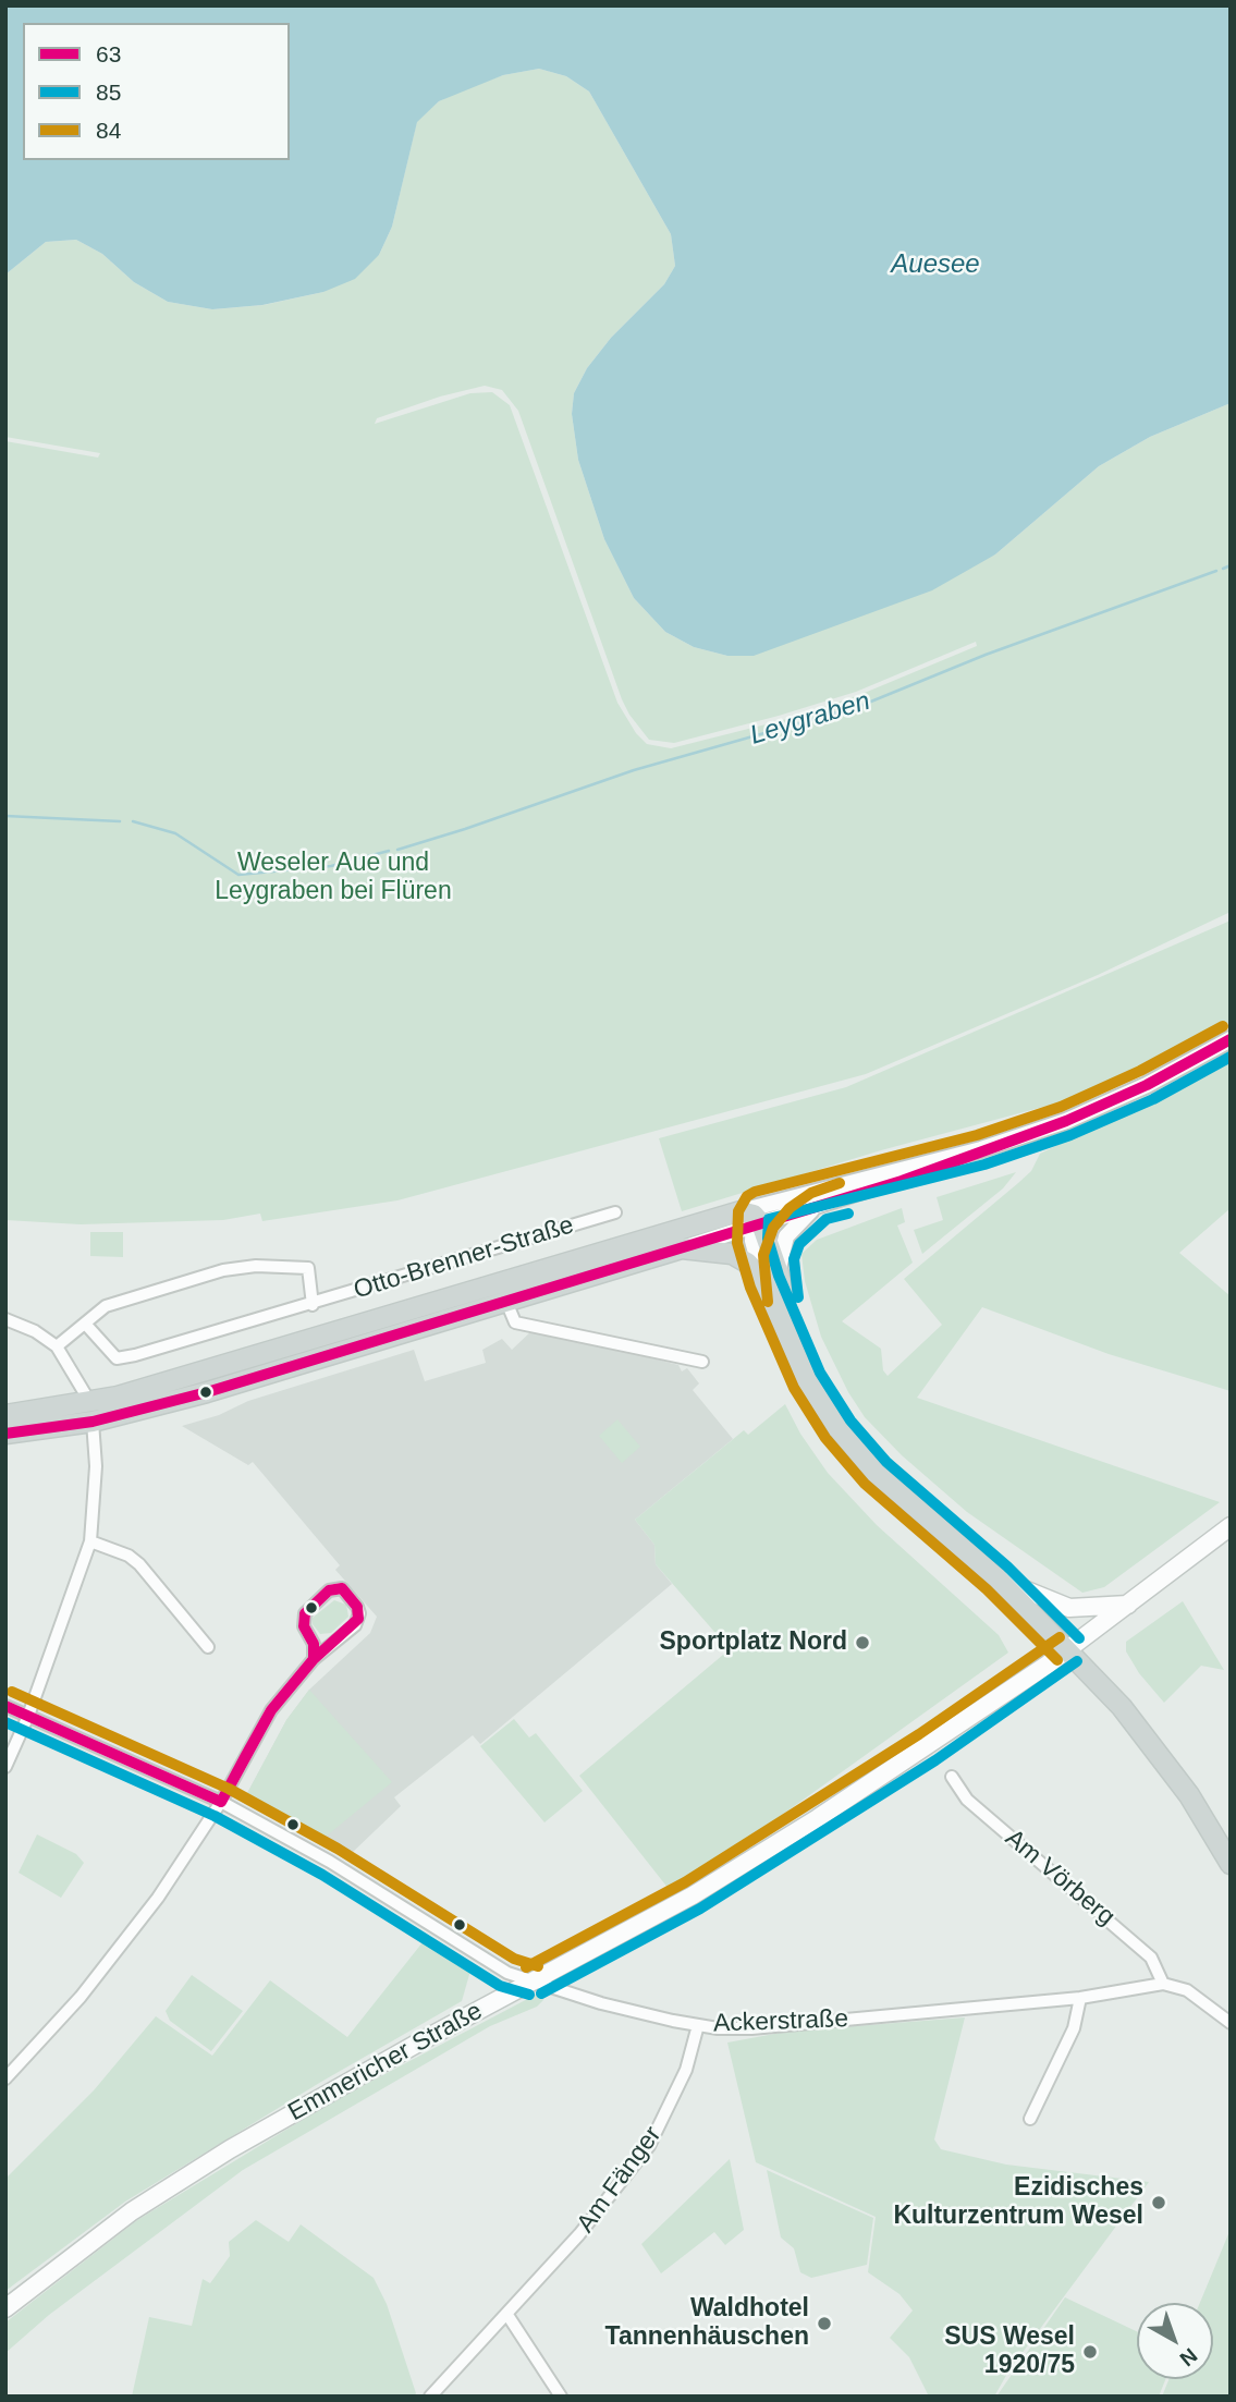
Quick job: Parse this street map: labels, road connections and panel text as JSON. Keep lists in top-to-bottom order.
{
  "streets": {
    "main road": ["Emmericher Straße"],
    "street": [
      "Otto-Brenner-Straße",
      "Am Vörberg",
      "Ackerstraße",
      "Am Fänger"
    ]
  },
  "crossings": [
    ["Am Vörberg", "Ackerstraße"],
    ["Ackerstraße", "Emmericher Straße"],
    ["Ackerstraße", "Am Fänger"]
  ],
  "water": ["Auesee", "Leygraben"],
  "parks": ["Weseler Aue und Leygraben bei Flüren"],
  "places": [
    "Sportplatz Nord",
    "Ezidisches Kulturzentrum Wesel",
    "Waldhotel Tannenhäuschen",
    "SUS Wesel 1920/75"
  ],
  "lines": ["transit line 84", "transit line 63", "transit line 85"],
  "legend": ["63", "85", "84"],
  "north": "bottom right"
}
